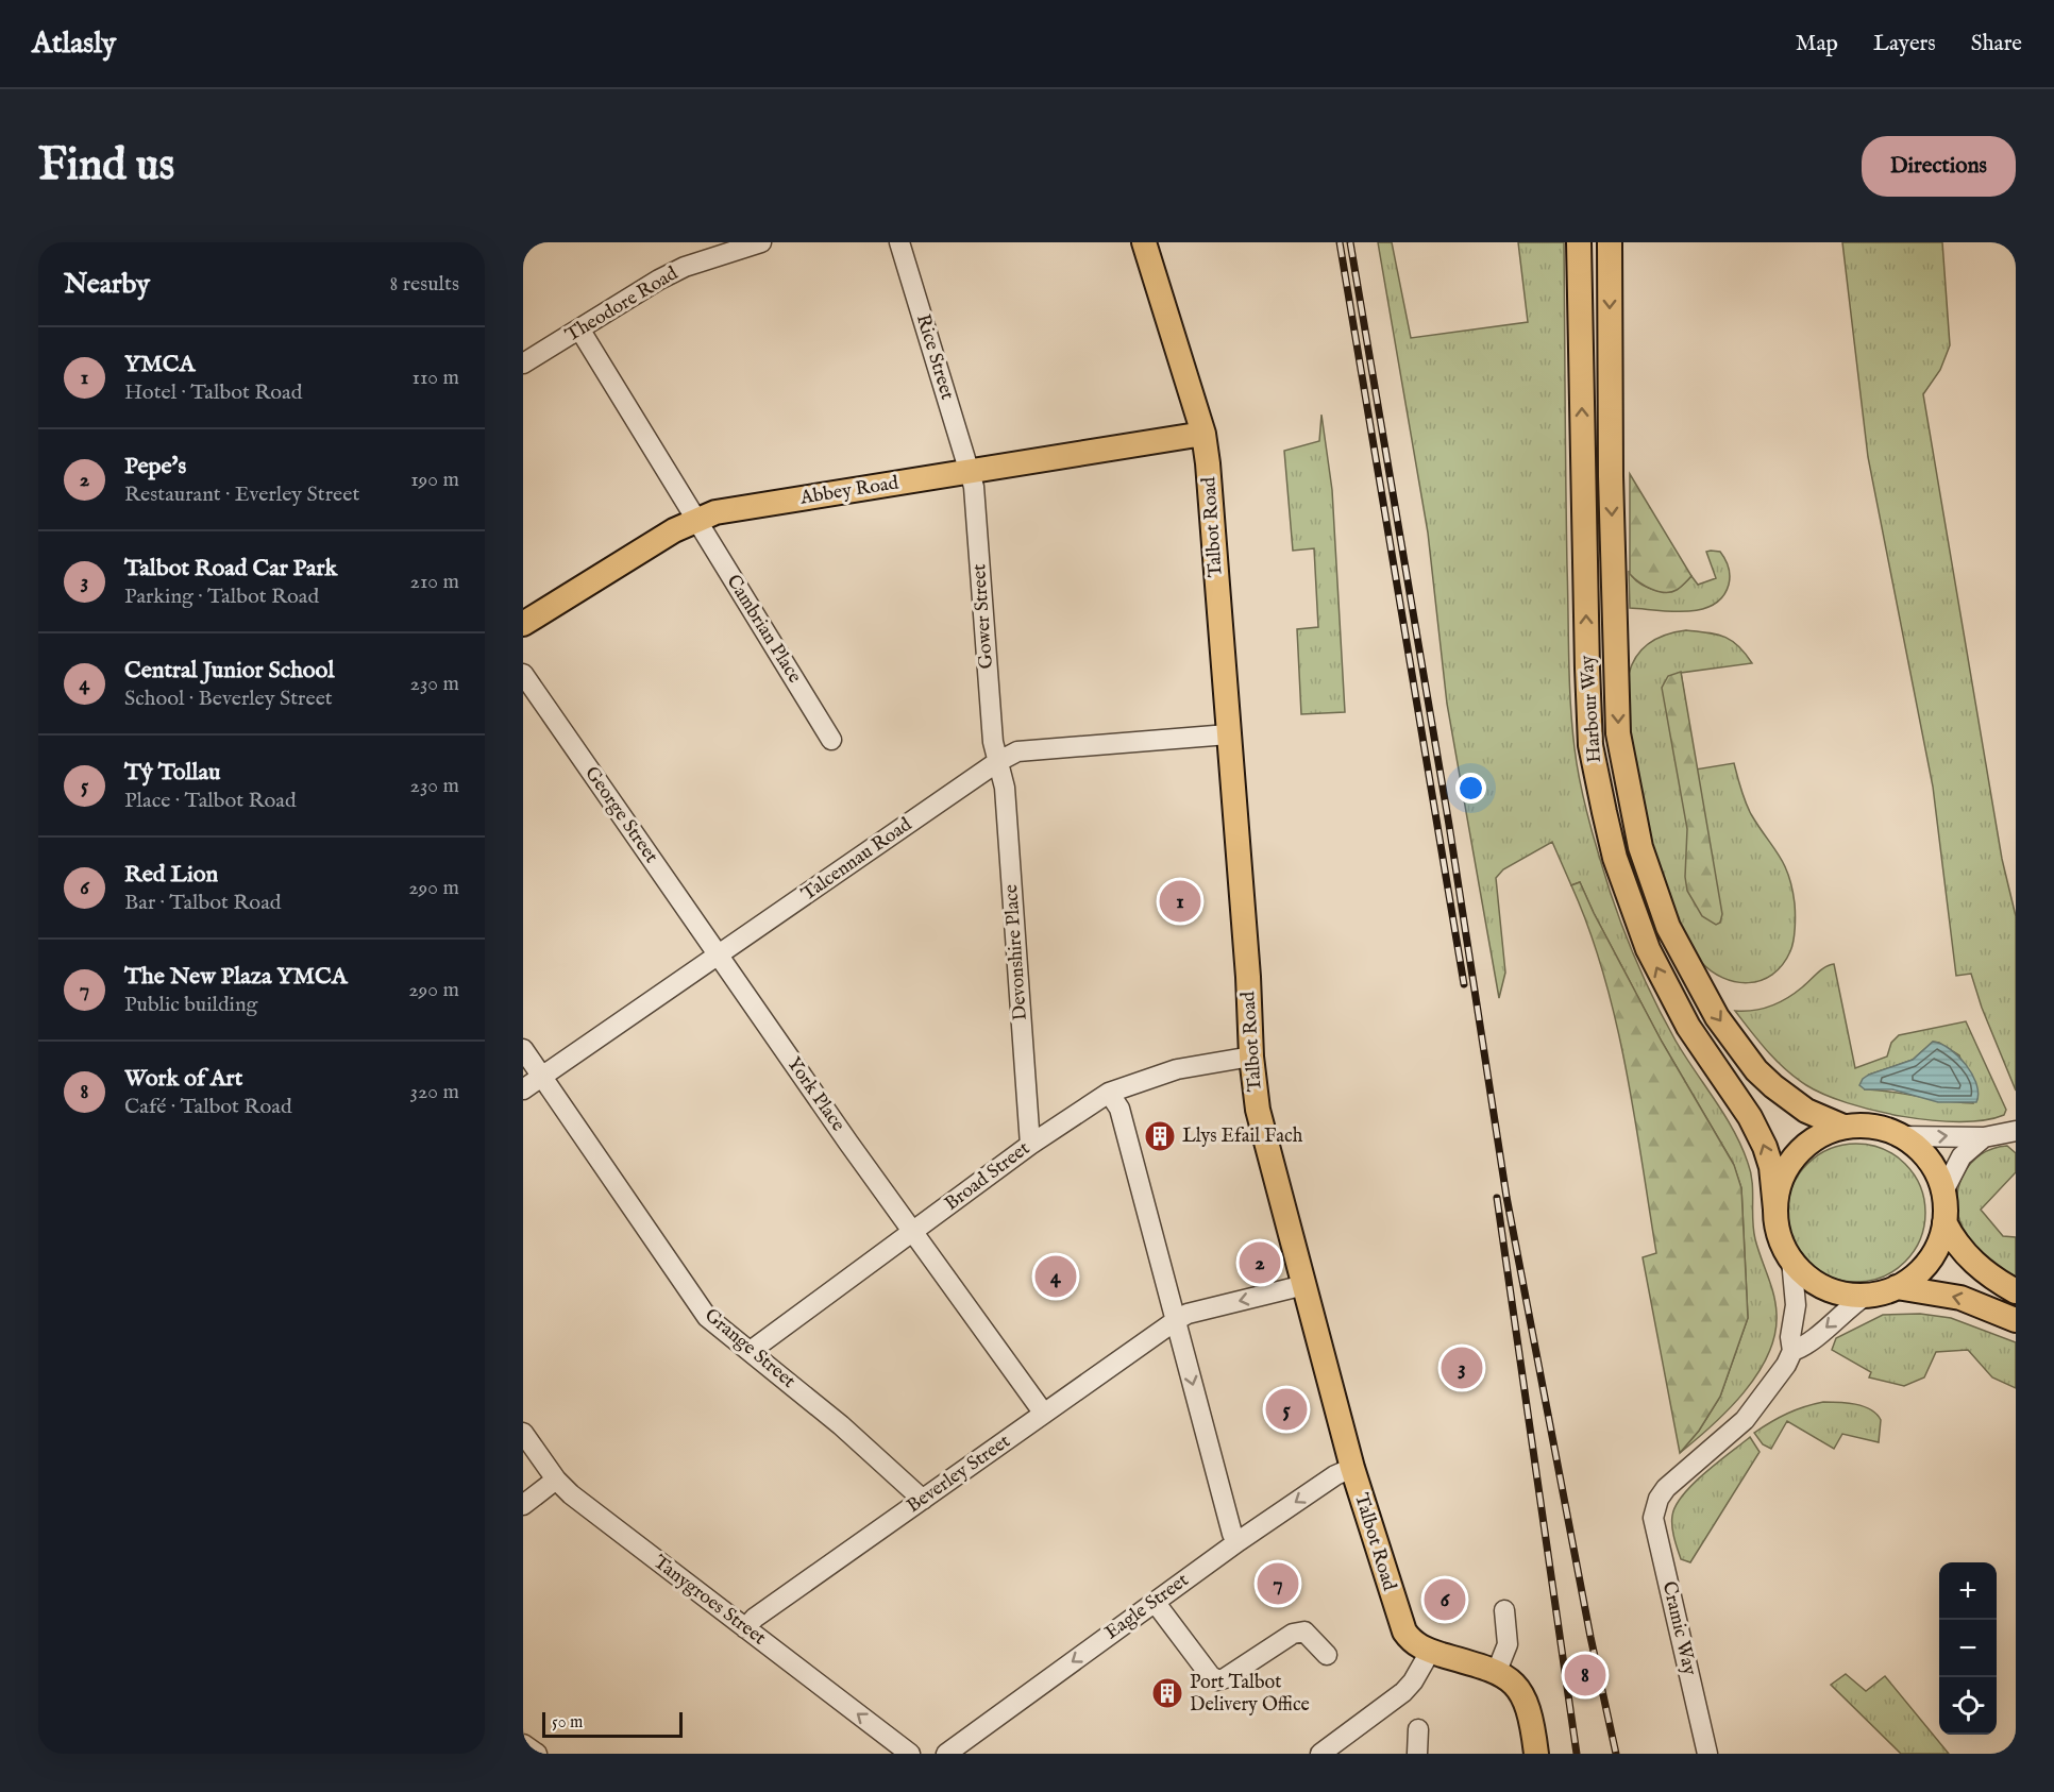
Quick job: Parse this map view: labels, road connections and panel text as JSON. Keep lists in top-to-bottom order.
{
  "streets": {
    "main road": ["Abbey Road", "Talbot Road", "Harbour Way"],
    "street": [
      "Theodore Road",
      "Rice Street",
      "Gower Street",
      "Cambrian Place",
      "George Street",
      "Talcennau Road",
      "Devonshire Place",
      "York Place",
      "Broad Street",
      "Grange Street",
      "Beverley Street",
      "Tanygroes Street",
      "Eagle Street",
      "Cramic Way"
    ]
  },
  "crossings": [
    ["Theodore Road", "Cambrian Place"],
    ["Rice Street", "Abbey Road"],
    ["Rice Street", "Gower Street"],
    ["Abbey Road", "Talbot Road"],
    ["Abbey Road", "Gower Street"],
    ["Abbey Road", "Cambrian Place"],
    ["Talbot Road", "Talcennau Road"],
    ["Talbot Road", "Broad Street"],
    ["Talbot Road", "Beverley Street"],
    ["Talbot Road", "Eagle Street"],
    ["Gower Street", "Talcennau Road"],
    ["Gower Street", "Devonshire Place"],
    ["George Street", "Talcennau Road"],
    ["George Street", "York Place"],
    ["Talcennau Road", "Devonshire Place"],
    ["Talcennau Road", "York Place"],
    ["Talcennau Road", "Grange Street"],
    ["Devonshire Place", "Broad Street"],
    ["York Place", "Broad Street"],
    ["York Place", "Beverley Street"],
    ["Broad Street", "Grange Street"],
    ["Grange Street", "Beverley Street"],
    ["Beverley Street", "Tanygroes Street"]
  ],
  "one_way": ["Tanygroes Street", "Eagle Street"],
  "places": {
    "building": ["Llys Efail Fach", "Port Talbot Delivery Office"]
  },
  "scale_bar": "50 m",
  "page": {
    "header": "Atlasly",
    "nav": ["Map", "Layers", "Share"],
    "buttons": "Directions",
    "title": "Find us",
    "heading": ["Nearby", "8 results"],
    "list": [
      {
        "mark": "1",
        "name": "YMCA",
        "note": "Hotel · Talbot Road",
        "value": "110 m"
      },
      {
        "mark": "2",
        "name": "Pepe's",
        "note": "Restaurant · Everley Street",
        "value": "190 m"
      },
      {
        "mark": "3",
        "name": "Talbot Road Car Park",
        "note": "Parking · Talbot Road",
        "value": "210 m"
      },
      {
        "mark": "4",
        "name": "Central Junior School",
        "note": "School · Beverley Street",
        "value": "230 m"
      },
      {
        "mark": "5",
        "name": "Tŷ Tollau",
        "note": "Place · Talbot Road",
        "value": "230 m"
      },
      {
        "mark": "6",
        "name": "Red Lion",
        "note": "Bar · Talbot Road",
        "value": "290 m"
      },
      {
        "mark": "7",
        "name": "The New Plaza YMCA",
        "note": "Public building",
        "value": "290 m"
      },
      {
        "mark": "8",
        "name": "Work of Art",
        "note": "Café · Talbot Road",
        "value": "320 m"
      }
    ],
    "pins": [
      "1",
      "2",
      "4",
      "3",
      "5",
      "7",
      "6",
      "8"
    ],
    "map_buttons": ["+", "−"],
    "scale": "50 m"
  }
}
